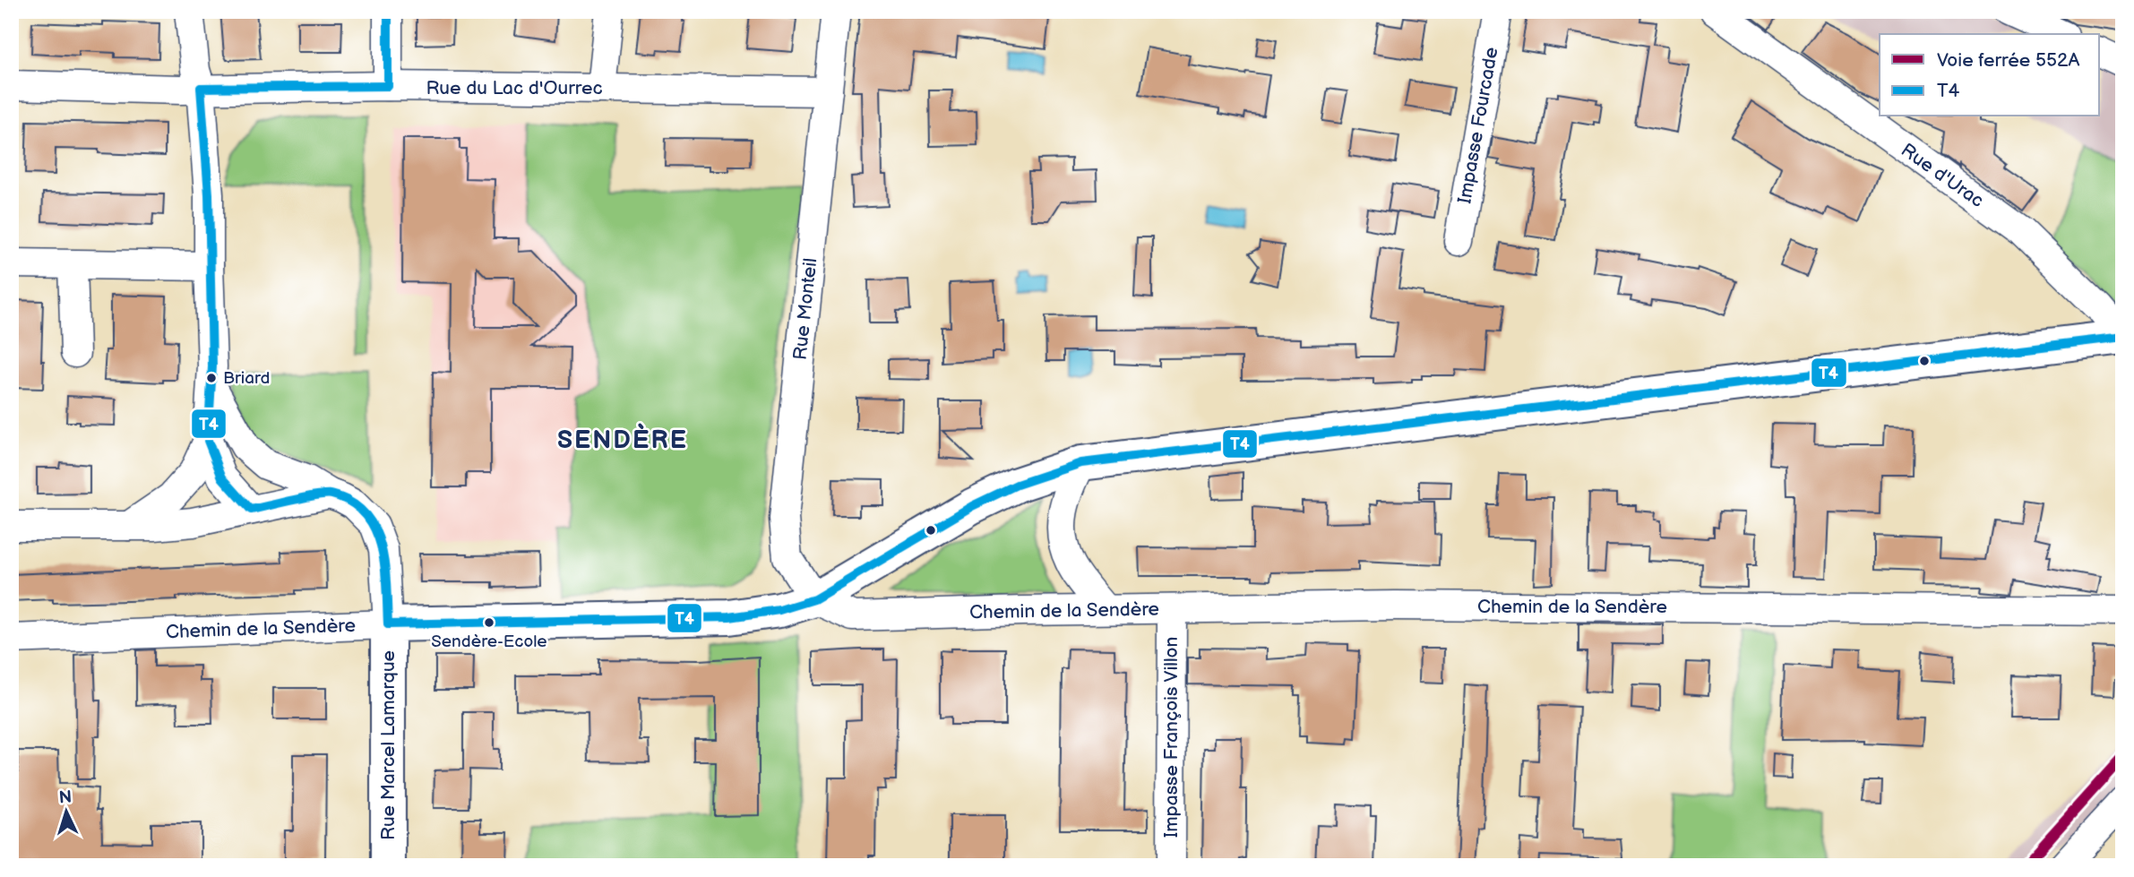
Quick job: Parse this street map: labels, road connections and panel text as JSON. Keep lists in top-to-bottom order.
{
  "streets": {
    "street": [
      "Rue du Lac d'Ourrec",
      "Impasse Fourcade",
      "Rue d'Urac",
      "Rue Monteil",
      "Chemin de la Sendère",
      "Impasse François Villon",
      "Rue Marcel Lamarque"
    ]
  },
  "crossings": [
    ["Rue du Lac d'Ourrec", "Rue Monteil"],
    ["Rue Monteil", "Chemin de la Sendère"],
    ["Chemin de la Sendère", "Impasse François Villon"],
    ["Chemin de la Sendère", "Rue Marcel Lamarque"]
  ],
  "districts": ["SENDÈRE"],
  "places": ["Briard", "Sendère-Ecole"],
  "lines": ["transit line T4", "rail line 552A"],
  "legend": ["Voie ferrée 552A", "T4"],
  "north": "top"
}
